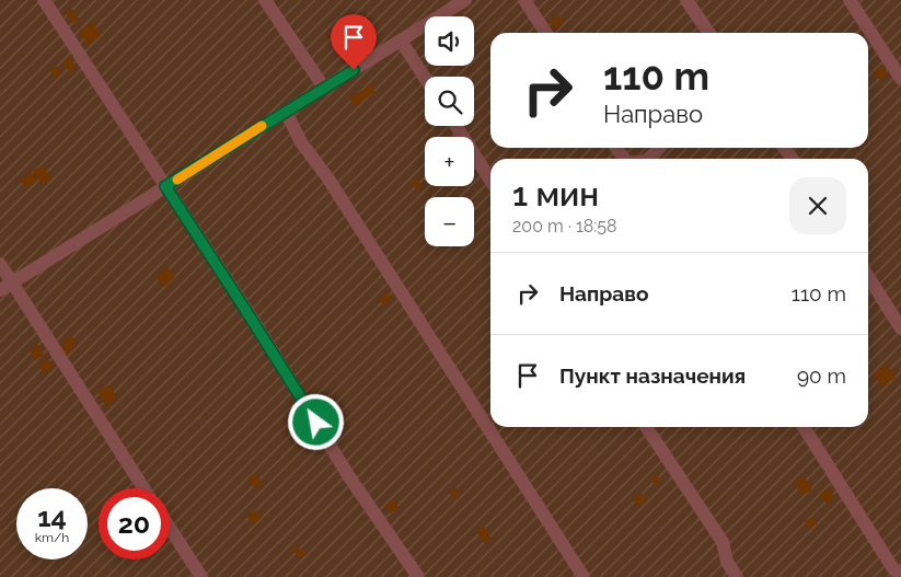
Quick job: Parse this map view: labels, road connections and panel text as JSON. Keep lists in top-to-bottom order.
{
  "page": {
    "map_buttons": ["+", "−"],
    "turn": ["110 m", "Направо"],
    "heading": ["1 мин", "200 m · 18:58"],
    "list": [
      {
        "name": "Направо",
        "value": "110 m"
      },
      {
        "name": "Пункт назначения",
        "value": "90 m"
      }
    ],
    "speed": "14 km/h",
    "limit": "20"
  }
}
